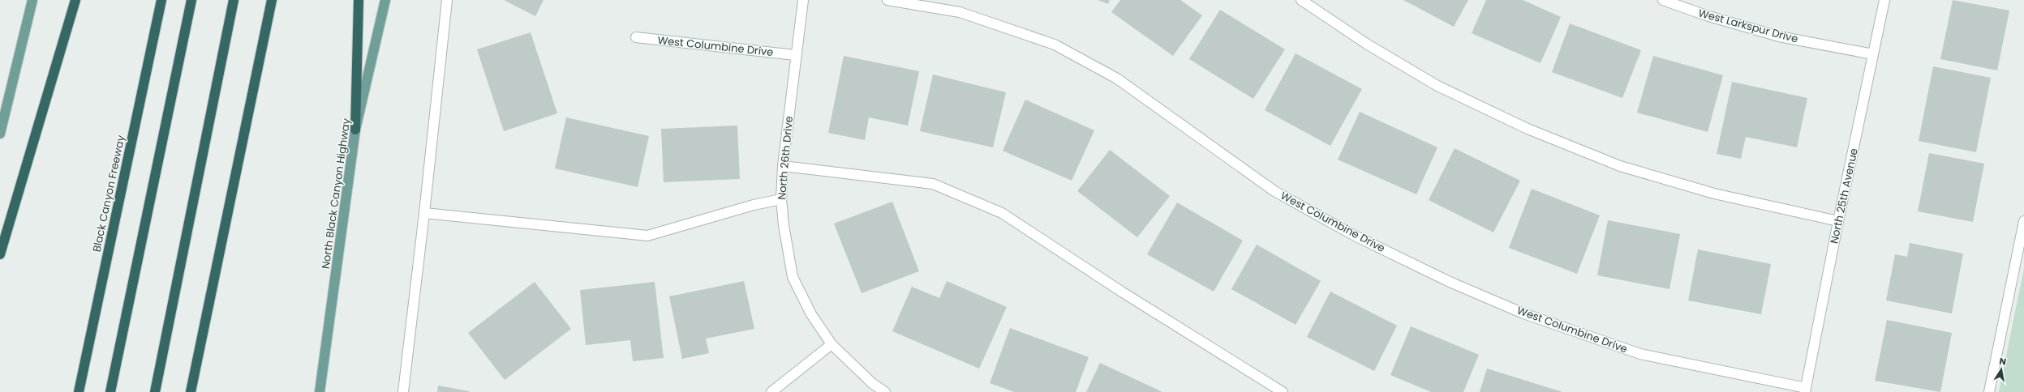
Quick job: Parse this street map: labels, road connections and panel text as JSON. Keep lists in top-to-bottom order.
{
  "streets": {
    "highway": ["Black Canyon Freeway"],
    "main road": ["North Black Canyon Highway"],
    "street": [
      "West Larkspur Drive",
      "West Columbine Drive",
      "North 26th Drive",
      "North 25th Avenue"
    ]
  },
  "crossings": [
    ["West Larkspur Drive", "North 25th Avenue"],
    ["West Columbine Drive", "North 26th Drive"],
    ["West Columbine Drive", "North 25th Avenue"]
  ],
  "north": "top"
}
